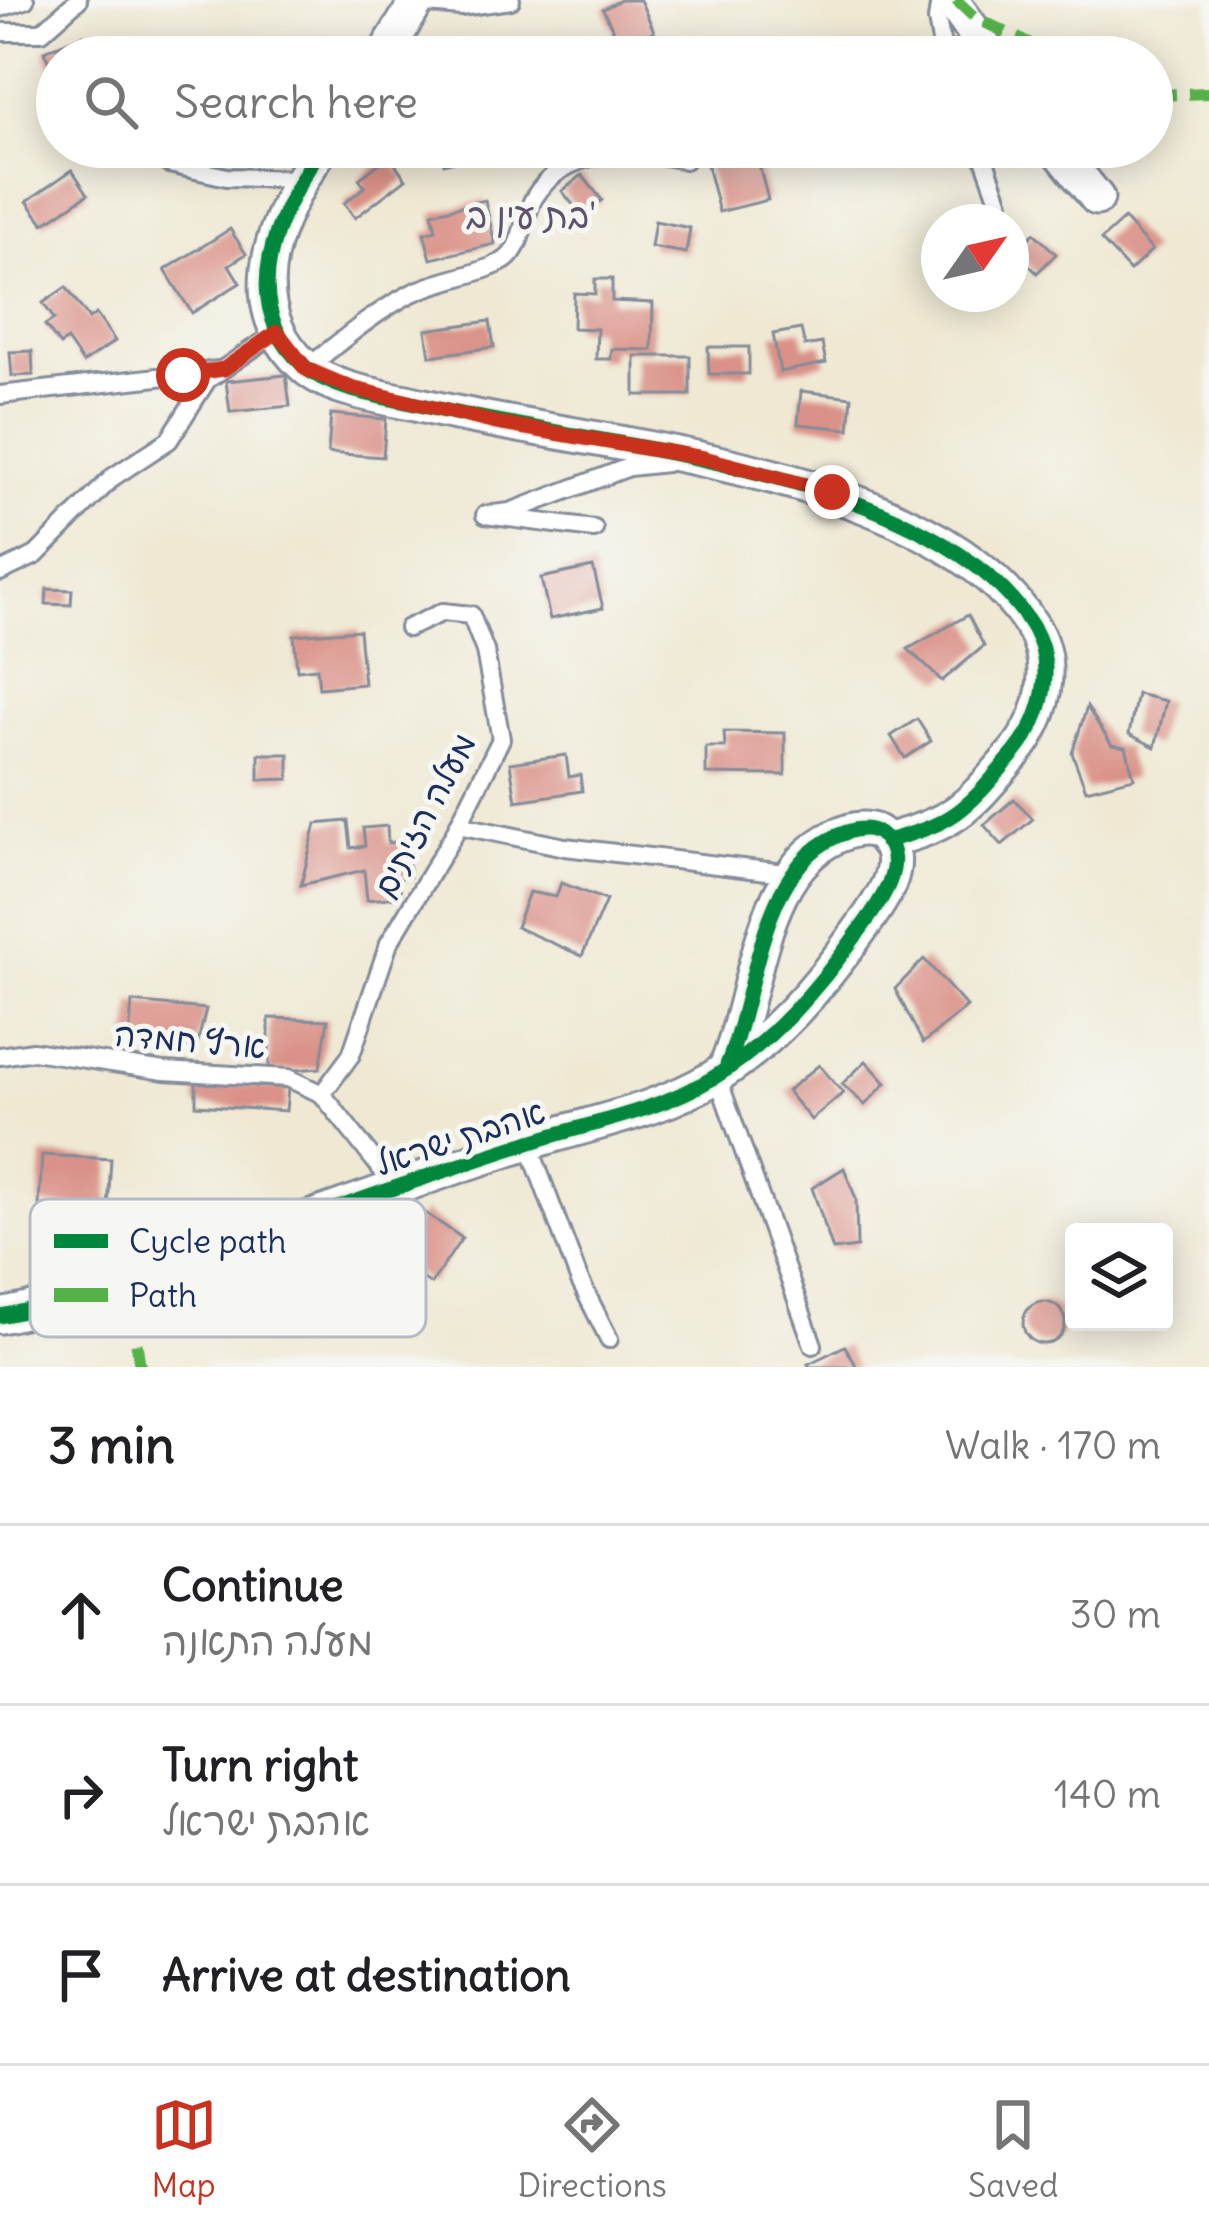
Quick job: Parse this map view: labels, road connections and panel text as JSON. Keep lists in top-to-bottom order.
{
  "streets": {
    "street": ["אהבת ישראל"],
    "lane": ["מעלה הזיתים", "ארץ חמדה"]
  },
  "crossings": [
    ["מעלה הזיתים", "ארץ חמדה"]
  ],
  "districts": ["בת עין ב'"],
  "legend": ["Cycle path", "Path"],
  "north": "top right",
  "page": {
    "search": "Search here",
    "heading": ["3 min", "Walk · 170 m"],
    "list": [
      ["Continue", "מעלה התאנה", "30 m"],
      ["Turn right", "אהבת ישראל", "140 m"],
      "Arrive at destination"
    ],
    "nav": ["Map", "Directions", "Saved"]
  }
}
